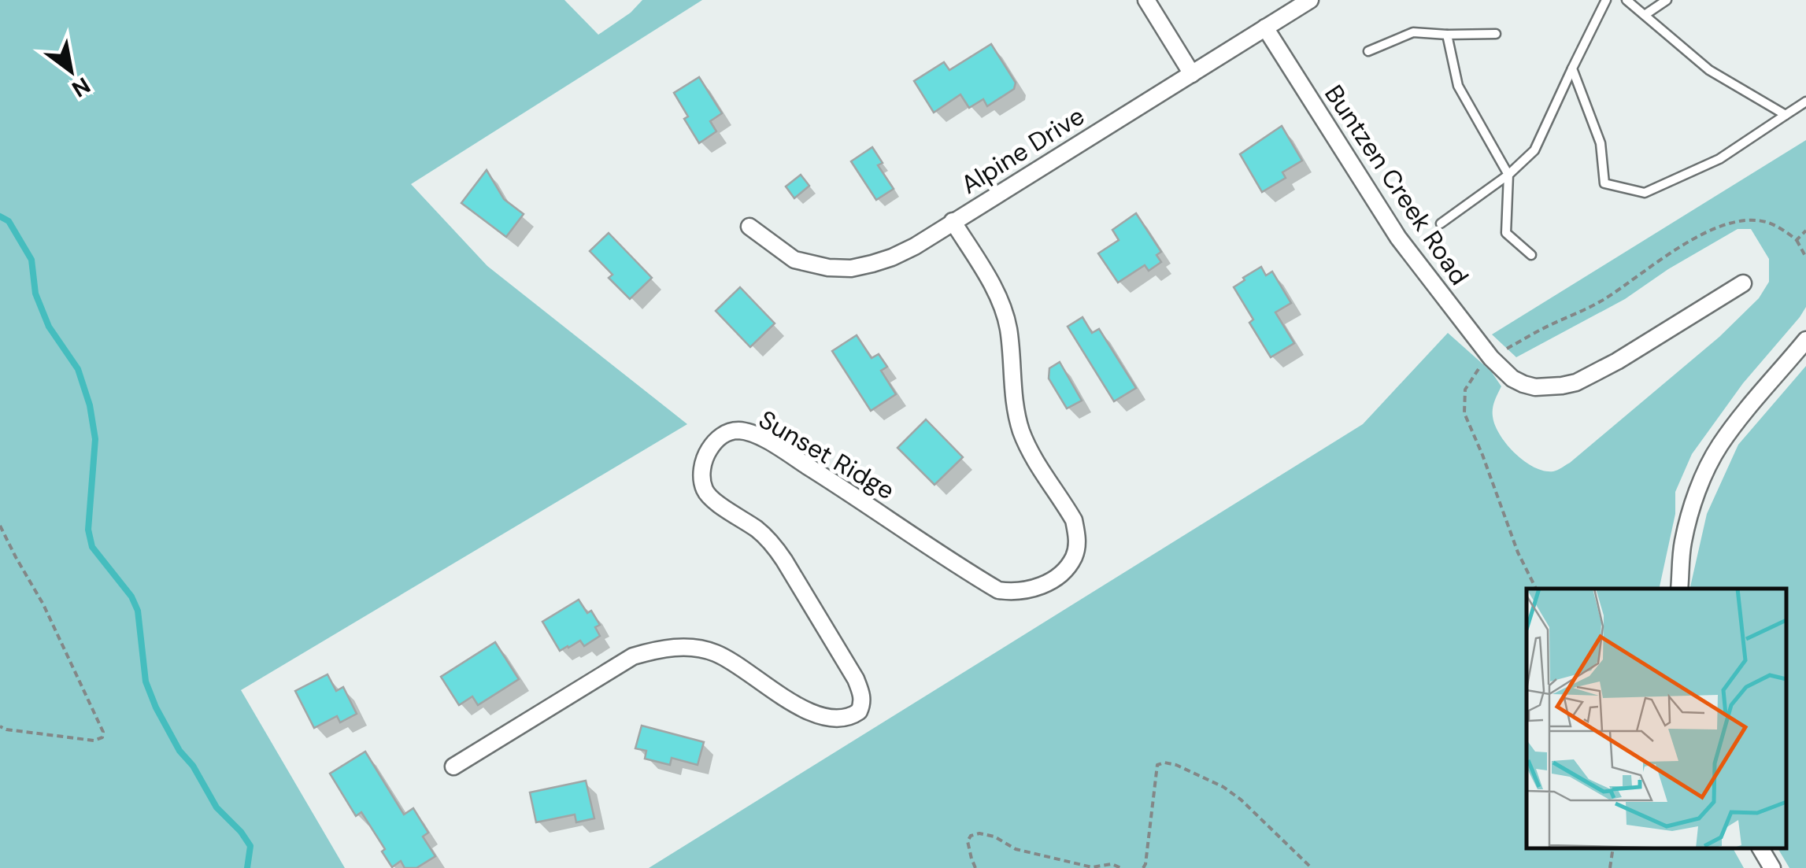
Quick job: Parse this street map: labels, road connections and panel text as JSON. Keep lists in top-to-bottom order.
{
  "streets": {
    "street": ["Alpine Drive", "Buntzen Creek Road", "Sunset Ridge"]
  },
  "crossings": [
    ["Alpine Drive", "Buntzen Creek Road"],
    ["Alpine Drive", "Sunset Ridge"]
  ],
  "north": "bottom right"
}
